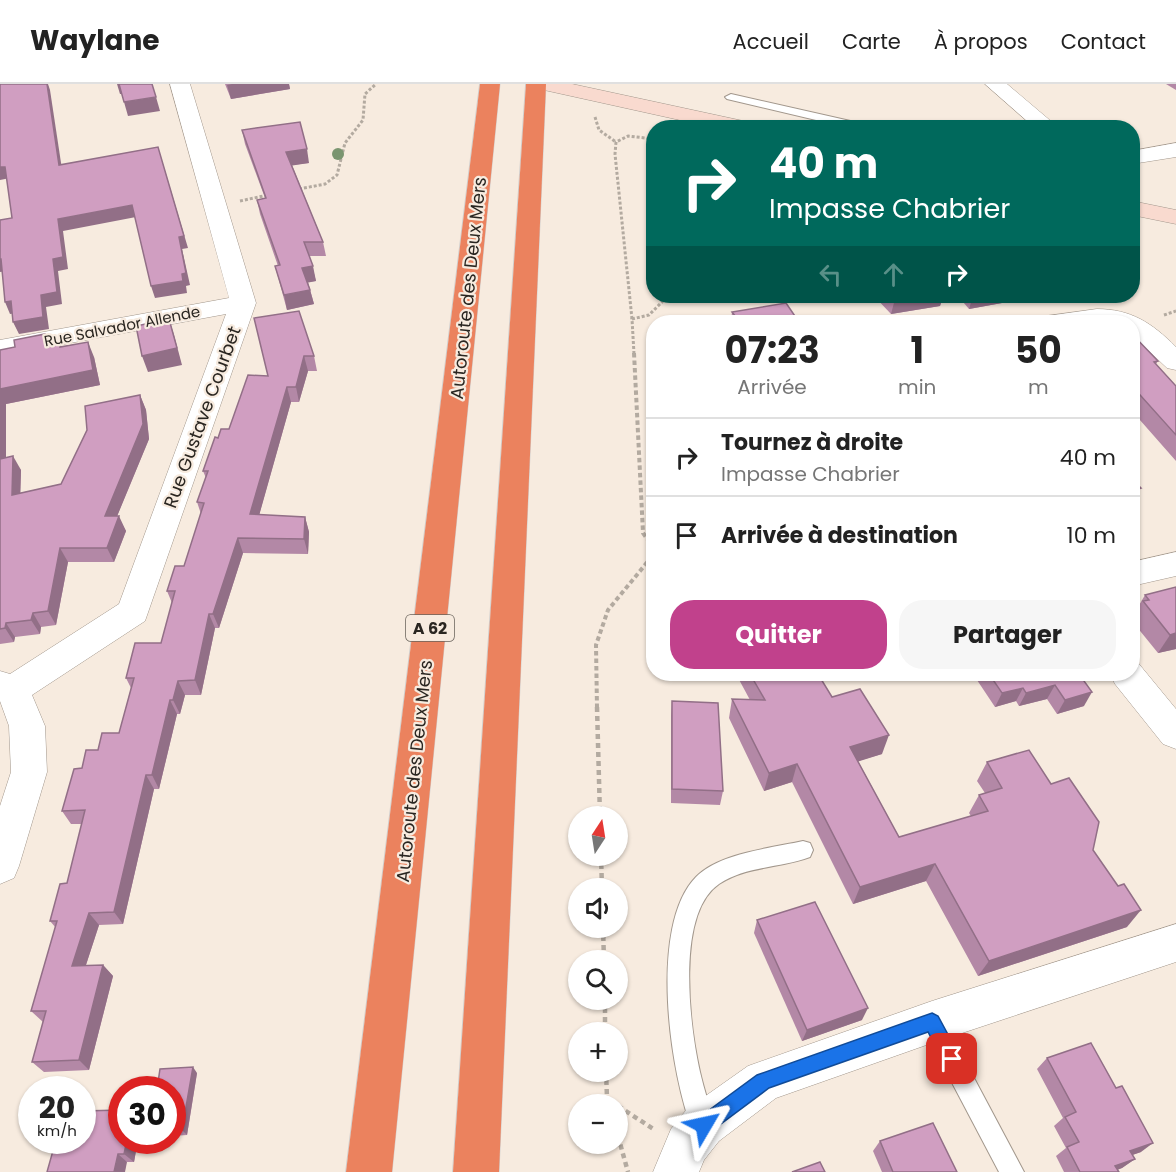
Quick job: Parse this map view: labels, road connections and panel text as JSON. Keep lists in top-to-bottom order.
{
  "streets": {
    "highway": ["Autoroute des Deux Mers", "A 62"],
    "street": ["Rue Salvador Allende", "Rue Gustave Courbet"]
  },
  "crossings": [
    ["Rue Salvador Allende", "Rue Gustave Courbet"]
  ],
  "north": "top",
  "page": {
    "header": "Waylane",
    "nav": [
      "Accueil",
      "Carte",
      "À propos",
      "Contact"
    ],
    "turn": ["40 m", "Impasse Chabrier"],
    "eta": [
      "07:23",
      "Arrivée",
      "1",
      "min",
      "50",
      "m"
    ],
    "list": [
      {
        "name": "Tournez à droite",
        "note": "Impasse Chabrier",
        "value": "40 m"
      },
      {
        "name": "Arrivée à destination",
        "value": "10 m"
      }
    ],
    "buttons": ["Quitter", "Partager"],
    "map_buttons": ["+", "−"],
    "speed": "20 km/h",
    "limit": "30"
  }
}
